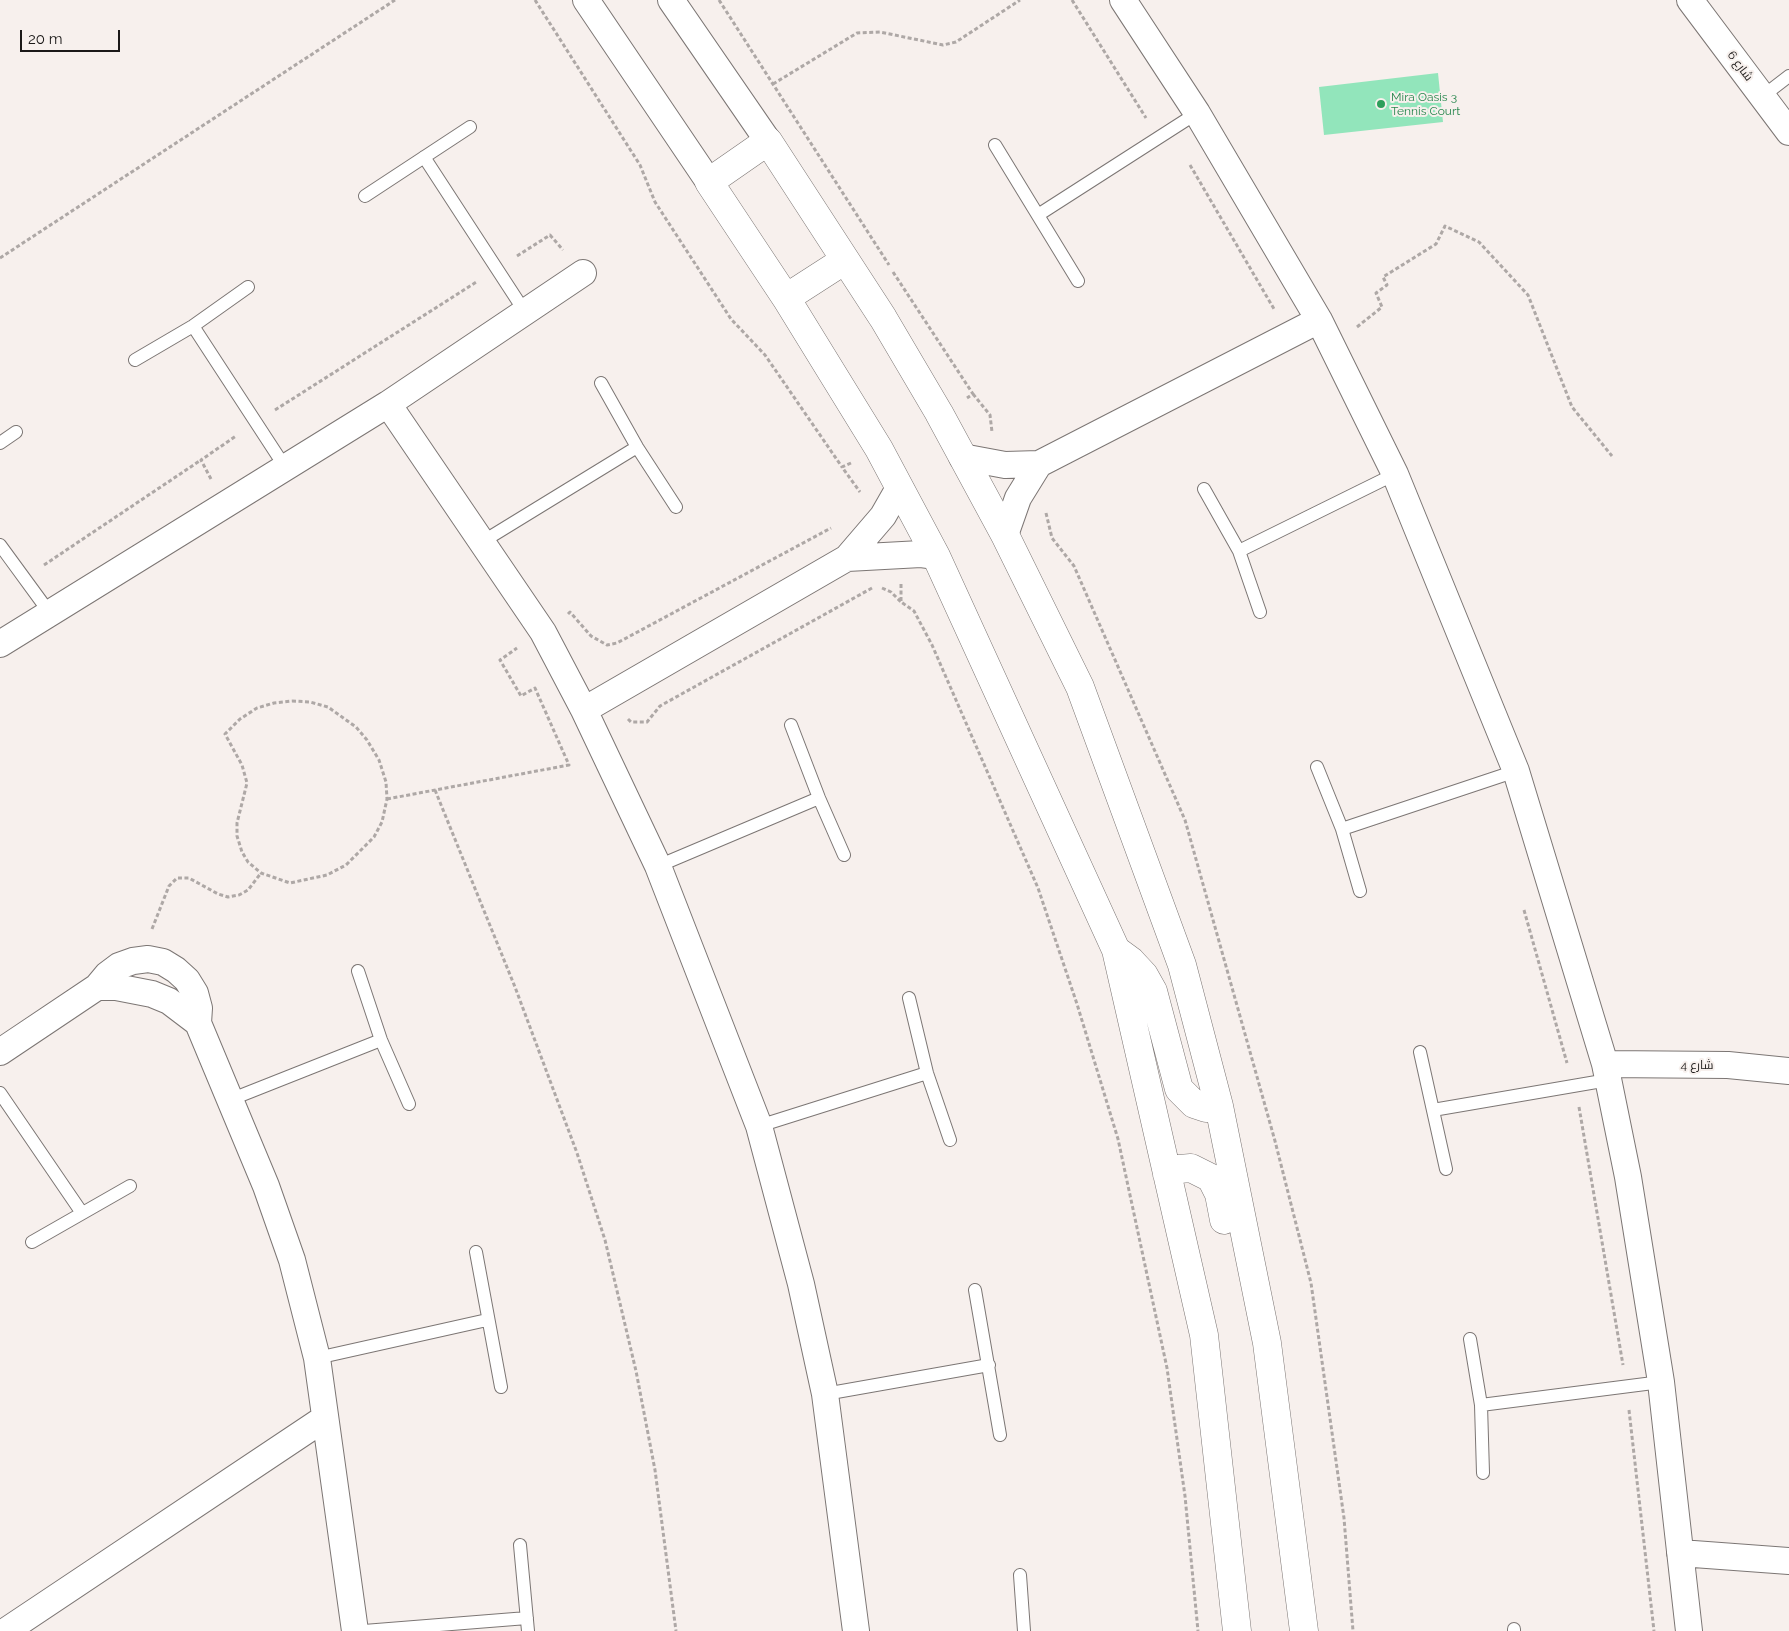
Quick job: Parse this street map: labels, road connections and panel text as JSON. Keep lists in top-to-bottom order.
{
  "streets": {
    "street": ["شارع 6", "شارع 4"]
  },
  "places": ["Mira Oasis 3 Tennis Court"],
  "scale_bar": "20 m"
}
